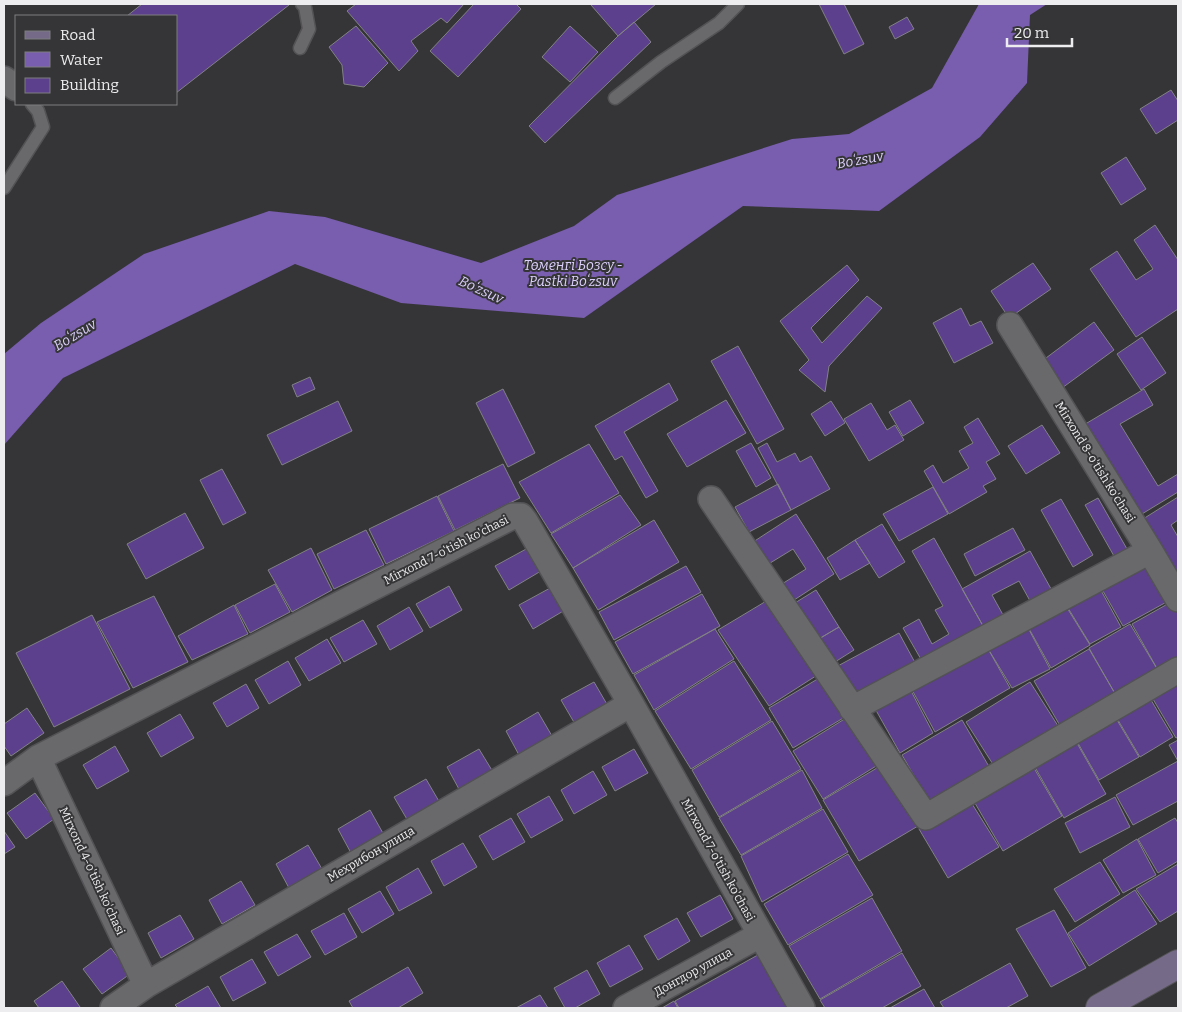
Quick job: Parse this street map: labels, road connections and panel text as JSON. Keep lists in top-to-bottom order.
{
  "streets": {
    "street": [
      "Mirxond 8-o'tish ko'chasi",
      "Mirxond 7-o'tish ko'chasi",
      "Мехрибон улица",
      "Mirxond 4-o'tish ko'chasi",
      "Донгдор улица"
    ]
  },
  "crossings": [
    ["Mirxond 7-o'tish ko'chasi", "Мехрибон улица"],
    ["Mirxond 7-o'tish ko'chasi", "Mirxond 4-o'tish ko'chasi"],
    ["Mirxond 7-o'tish ko'chasi", "Донгдор улица"],
    ["Мехрибон улица", "Mirxond 4-o'tish ko'chasi"]
  ],
  "water": ["Boʻzsuv", "Төменгі Бозсу - Pastki Boʻzsuv"],
  "legend": ["Road", "Water", "Building"],
  "scale_bar": "20 m"
}
